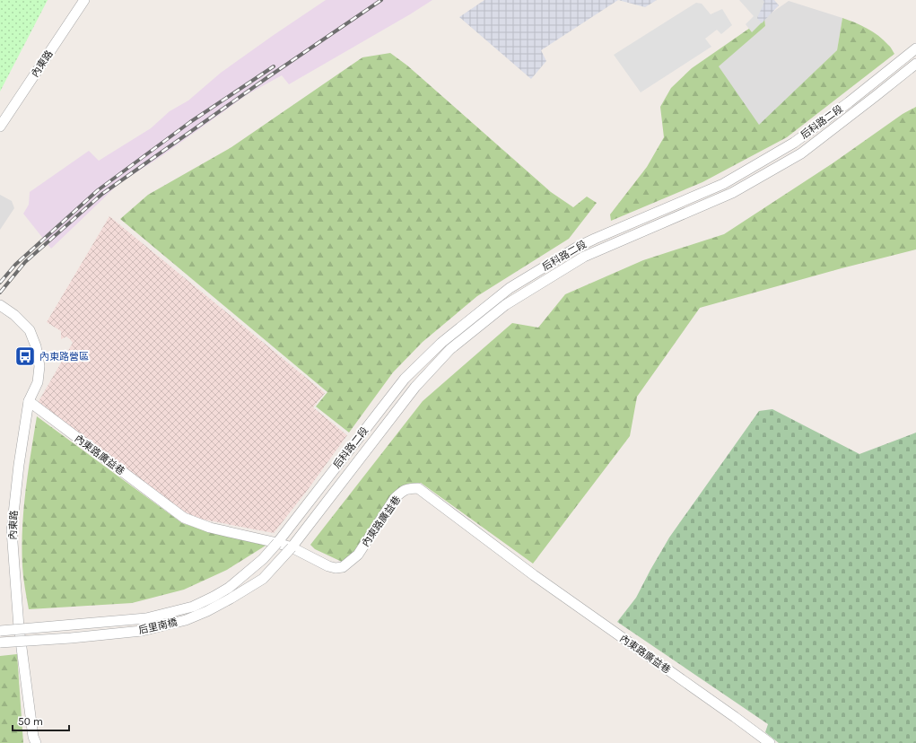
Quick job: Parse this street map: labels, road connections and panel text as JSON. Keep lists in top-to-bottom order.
{
  "streets": {
    "street": [
      "內東路",
      "后科路二段",
      "內東路廣益巷",
      "后里南橋"
    ]
  },
  "crossings": [
    ["內東路", "內東路廣益巷"],
    ["后科路二段", "內東路廣益巷"],
    ["后科路二段", "后里南橋"],
    ["內東路廣益巷", "后里南橋"]
  ],
  "places": {
    "bus stop": ["內東路營區"]
  },
  "scale_bar": "50 m"
}
